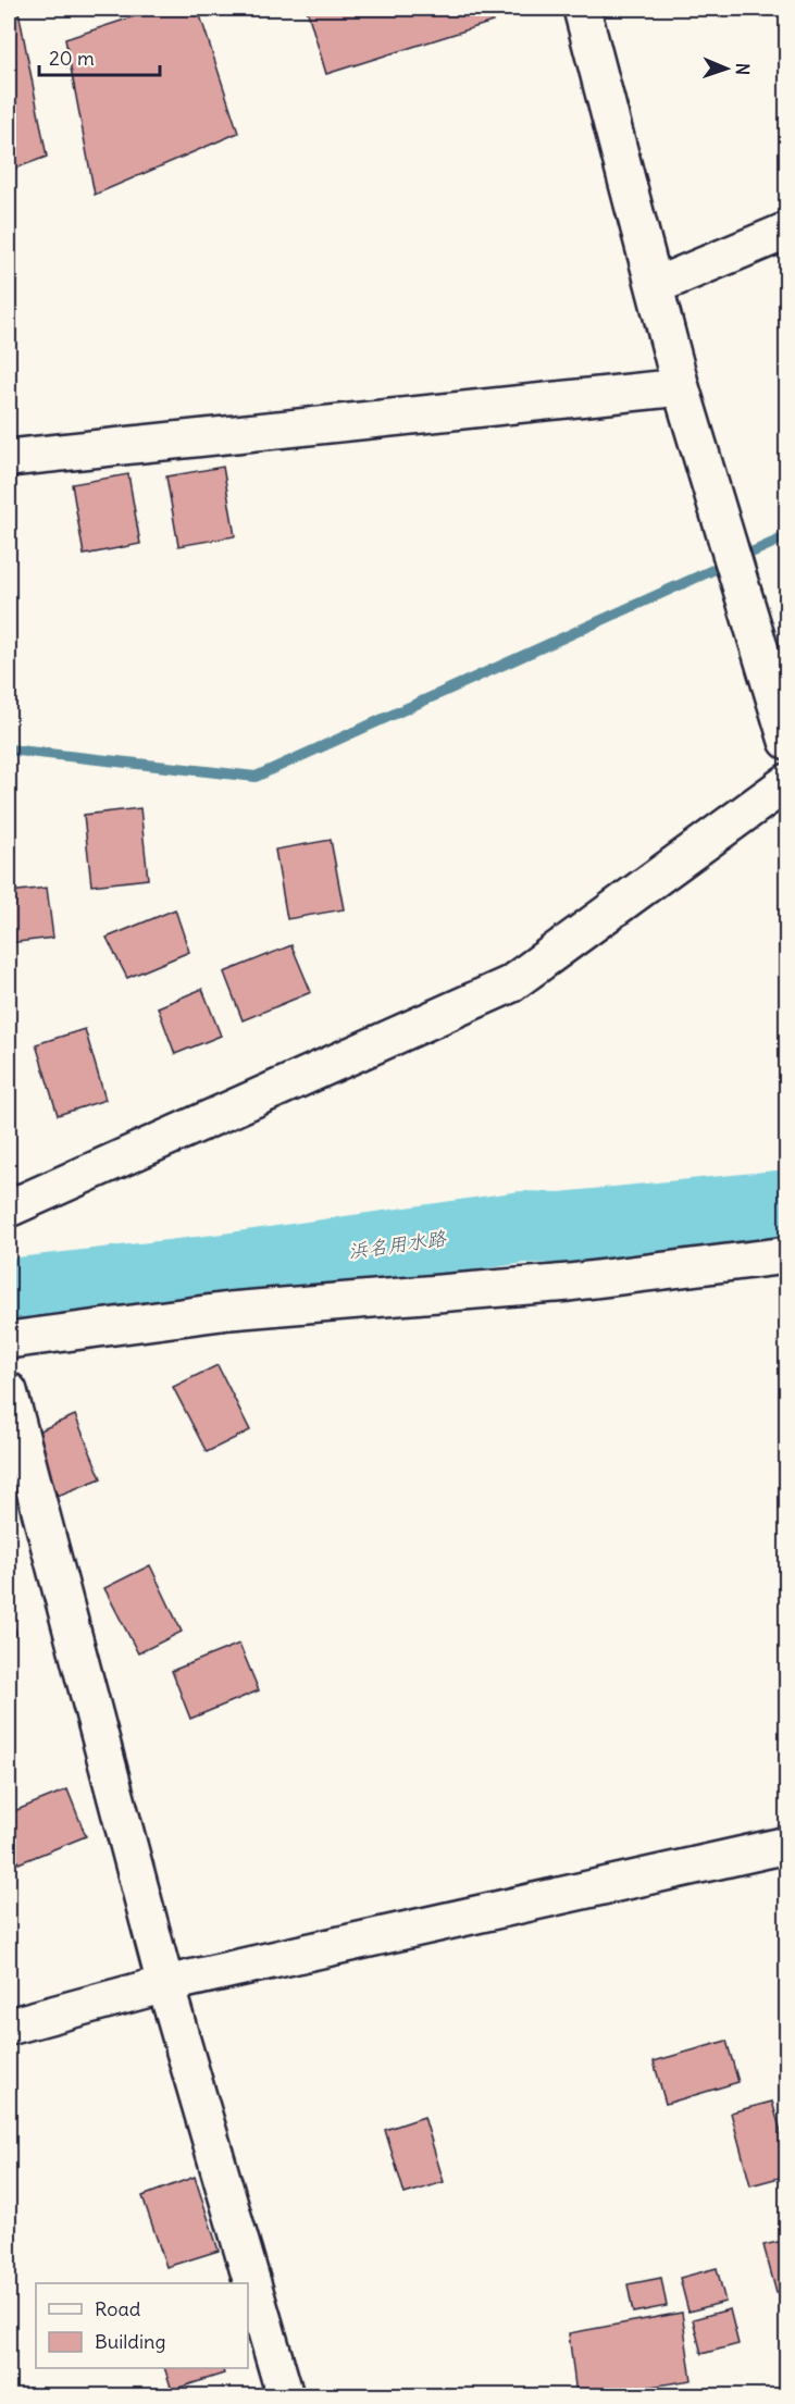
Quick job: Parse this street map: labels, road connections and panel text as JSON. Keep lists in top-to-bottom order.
{
  "water": ["浜名用水路"],
  "legend": ["Road", "Building"],
  "scale_bar": "20 m",
  "north": "right"
}
